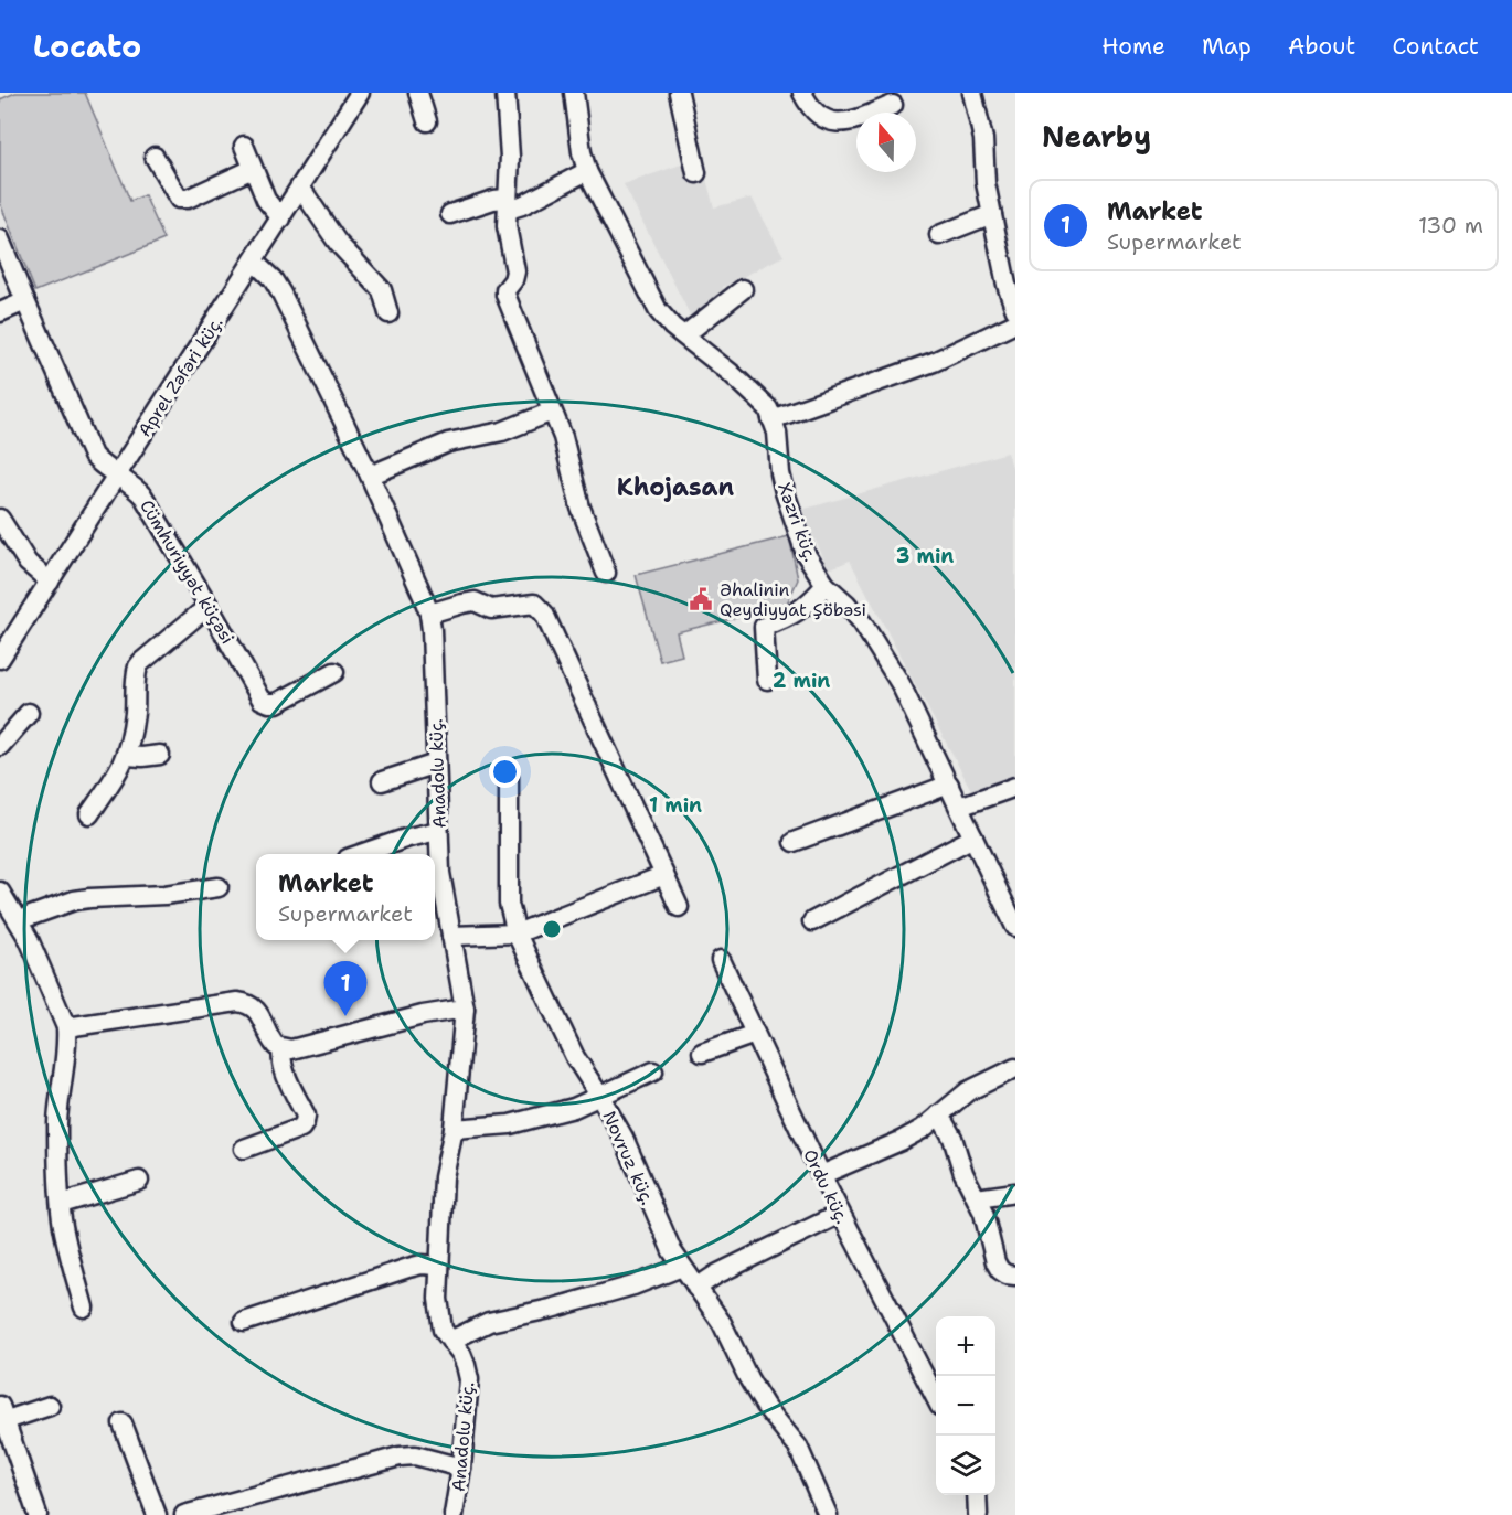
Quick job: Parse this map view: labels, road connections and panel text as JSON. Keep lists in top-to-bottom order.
{
  "streets": {
    "street": [
      "Aprel Zəfəri küç.",
      "Xəzri küç.",
      "Cümhuriyyət küçəsi",
      "Anadolu küç.",
      "Novruz küç.",
      "Ordu küç."
    ]
  },
  "crossings": [
    ["Aprel Zəfəri küç.", "Cümhuriyyət küçəsi"],
    ["Aprel Zəfəri küç.", "Anadolu küç."]
  ],
  "districts": ["Khojasan"],
  "places": {
    "public building": ["Əhalinin Qeydiyyat Şöbəsi"]
  },
  "north": "top",
  "page": {
    "header": "Locato",
    "nav": [
      "Home",
      "Map",
      "About",
      "Contact"
    ],
    "heading": "Nearby",
    "list": [
      {
        "mark": "1",
        "name": "Market",
        "note": "Supermarket",
        "value": "130 m"
      }
    ],
    "popup": ["Market", "Supermarket"],
    "pins": "1",
    "map_buttons": ["+", "−"]
  },
  "rings": ["3 min", "2 min", "1 min"]
}
